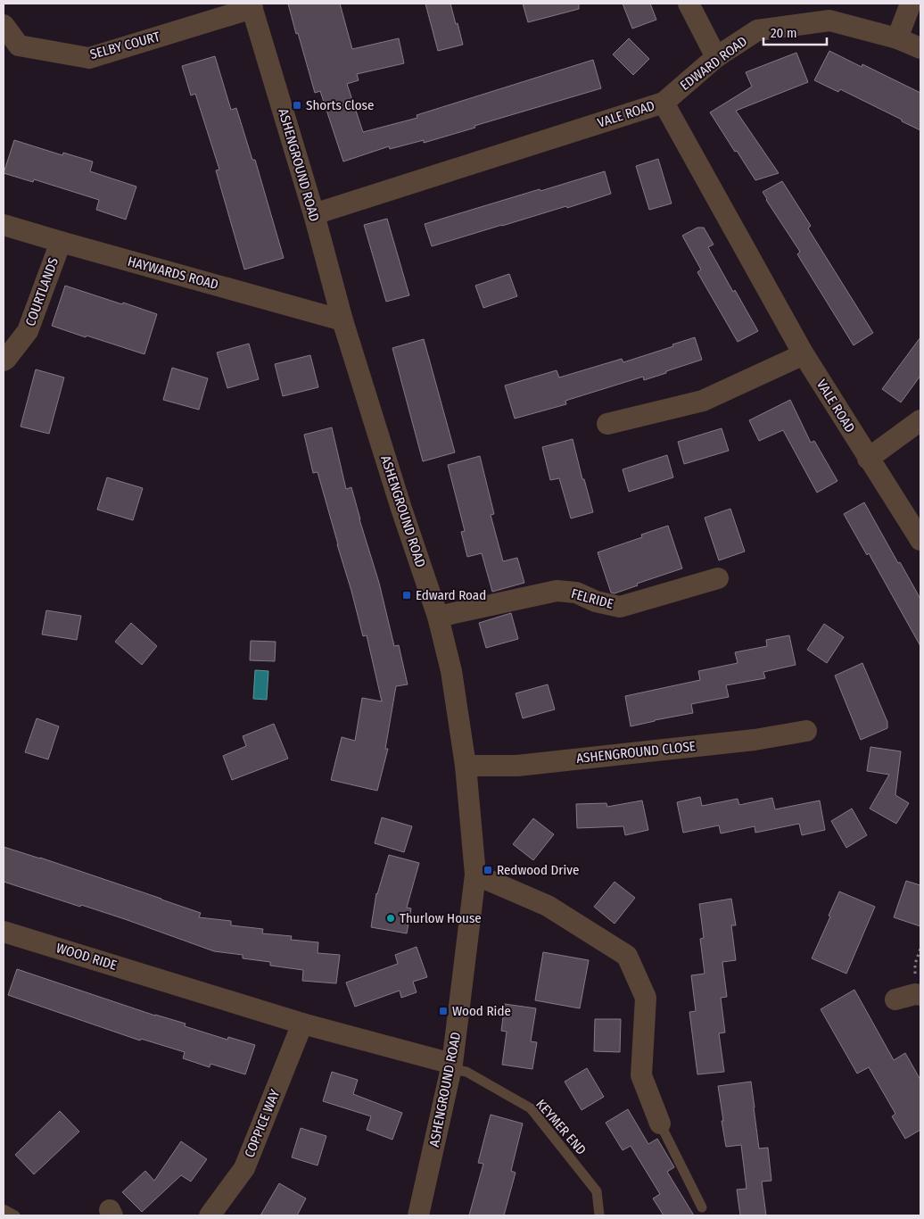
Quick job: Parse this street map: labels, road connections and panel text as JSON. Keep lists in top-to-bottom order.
{
  "streets": {
    "street": [
      "SELBY COURT",
      "EDWARD ROAD",
      "VALE ROAD",
      "ASHENGROUND ROAD",
      "HAYWARDS ROAD",
      "COURTLANDS",
      "FELRIDE",
      "ASHENGROUND CLOSE",
      "WOOD RIDE",
      "COPPICE WAY"
    ],
    "lane": ["KEYMER END"]
  },
  "crossings": [
    ["SELBY COURT", "ASHENGROUND ROAD"],
    ["EDWARD ROAD", "VALE ROAD"],
    ["VALE ROAD", "ASHENGROUND ROAD"],
    ["ASHENGROUND ROAD", "HAYWARDS ROAD"],
    ["ASHENGROUND ROAD", "FELRIDE"],
    ["ASHENGROUND ROAD", "ASHENGROUND CLOSE"],
    ["ASHENGROUND ROAD", "WOOD RIDE"],
    ["ASHENGROUND ROAD", "KEYMER END"],
    ["HAYWARDS ROAD", "COURTLANDS"],
    ["WOOD RIDE", "COPPICE WAY"],
    ["WOOD RIDE", "KEYMER END"]
  ],
  "places": {
    "transit": [
      "Shorts Close",
      "Edward Road",
      "Redwood Drive",
      "Wood Ride"
    ],
    "other": ["Thurlow House"]
  },
  "scale_bar": "20 m"
}
